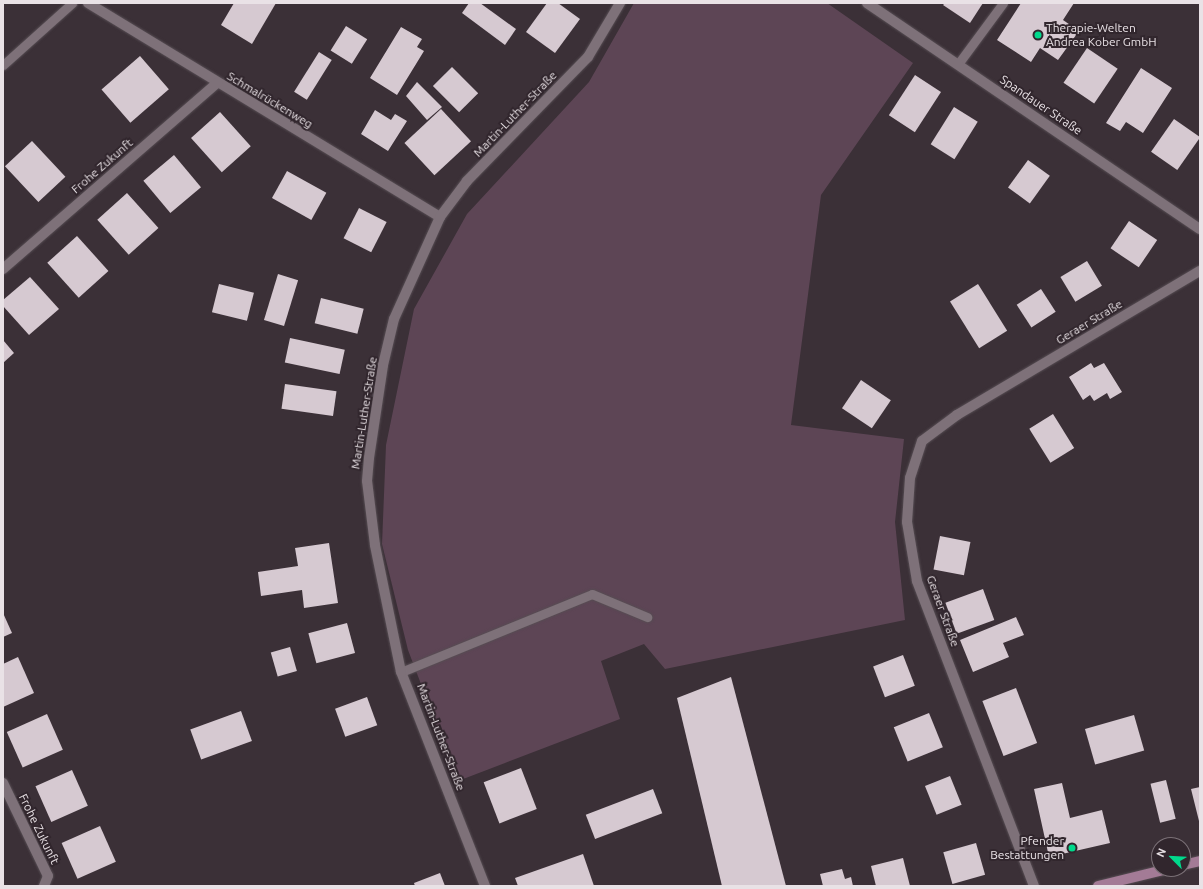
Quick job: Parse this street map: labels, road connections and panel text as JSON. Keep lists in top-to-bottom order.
{
  "streets": {
    "street": [
      "Schmalrückenweg",
      "Spandauer Straße",
      "Martin-Luther-Straße",
      "Frohe Zukunft",
      "Geraer Straße"
    ]
  },
  "crossings": [
    ["Schmalrückenweg", "Martin-Luther-Straße"],
    ["Schmalrückenweg", "Frohe Zukunft"]
  ],
  "places": ["Therapie-Welten Andrea Kober GmbH", "Pfender Bestattungen"],
  "north": "top left"
}
